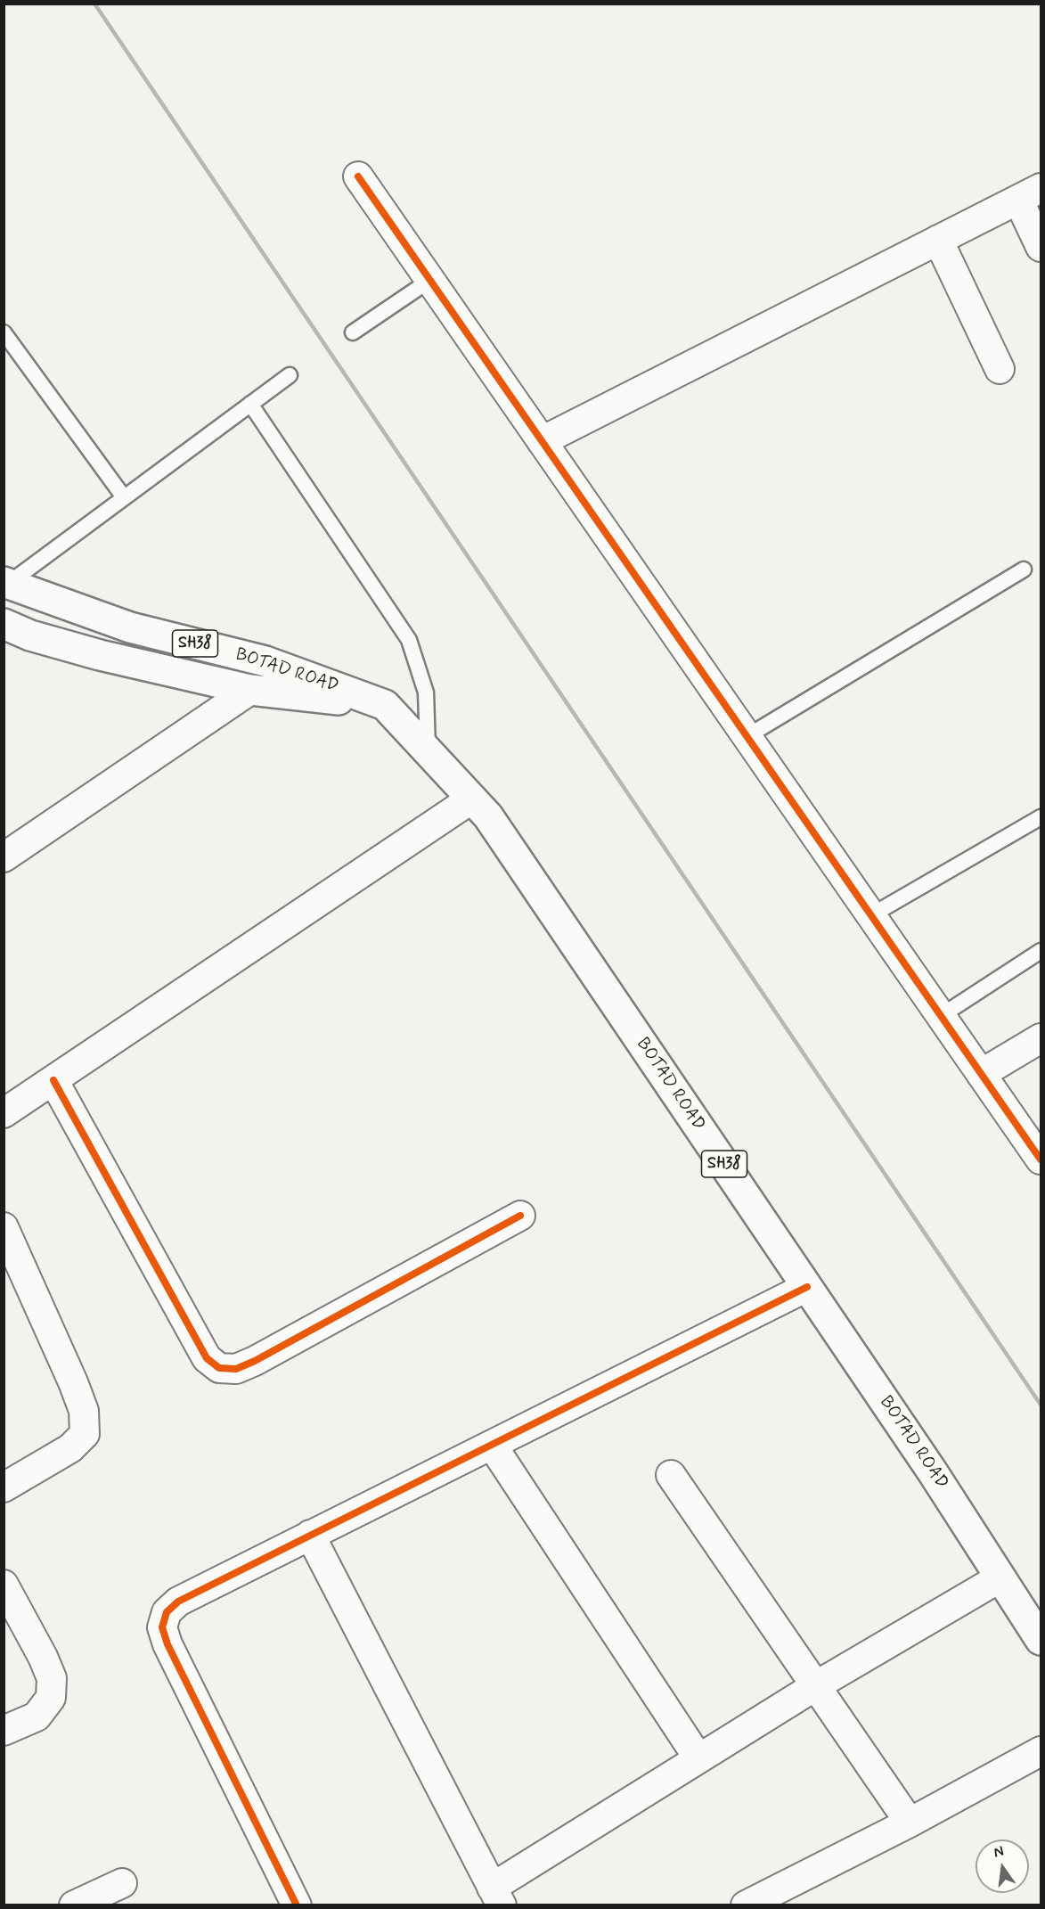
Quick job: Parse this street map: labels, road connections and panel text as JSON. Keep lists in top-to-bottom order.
{
  "streets": {
    "main road": ["SH38", "BOTAD ROAD"]
  },
  "north": "top"
}
